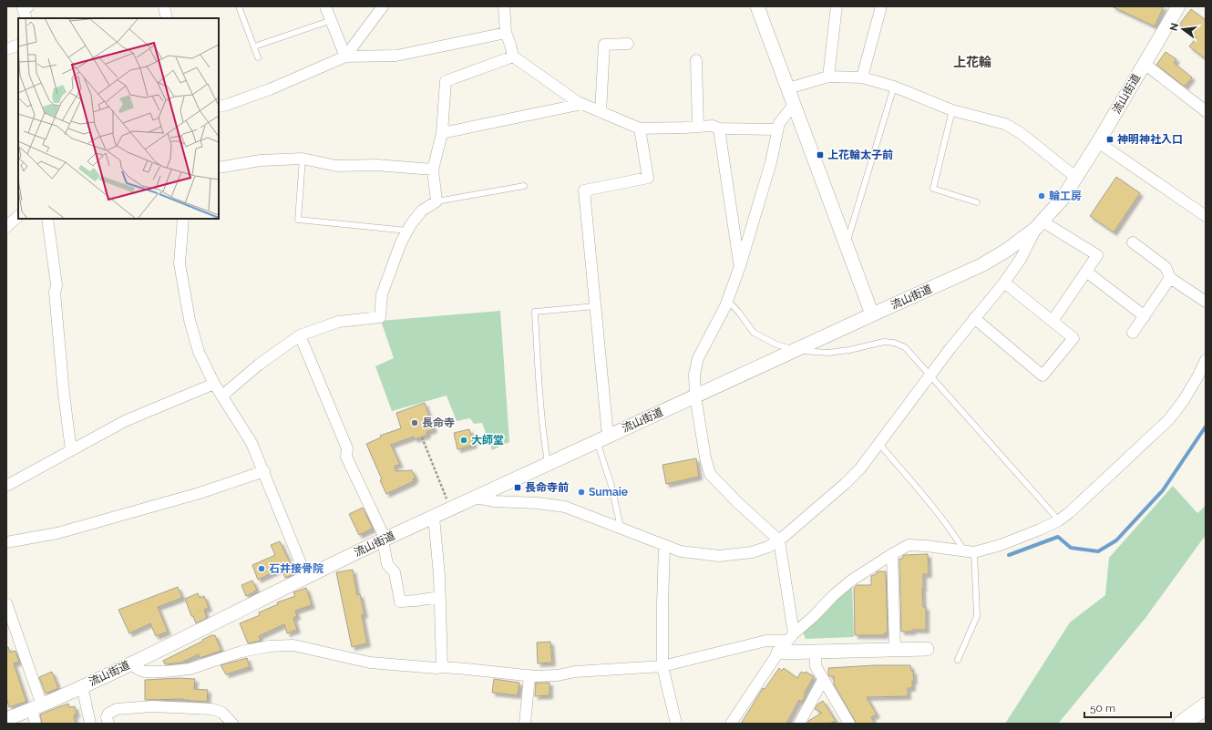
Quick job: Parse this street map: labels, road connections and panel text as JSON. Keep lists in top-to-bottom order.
{
  "streets": {
    "street": ["流山街道"]
  },
  "districts": ["上花輪"],
  "places": {
    "transit": ["神明神社入口", "上花輪太子前", "長命寺前"],
    "other": [
      "輪工房",
      "長命寺",
      "大師堂",
      "Sumaie",
      "石井接骨院"
    ]
  },
  "scale_bar": "50 m",
  "north": "left"
}
